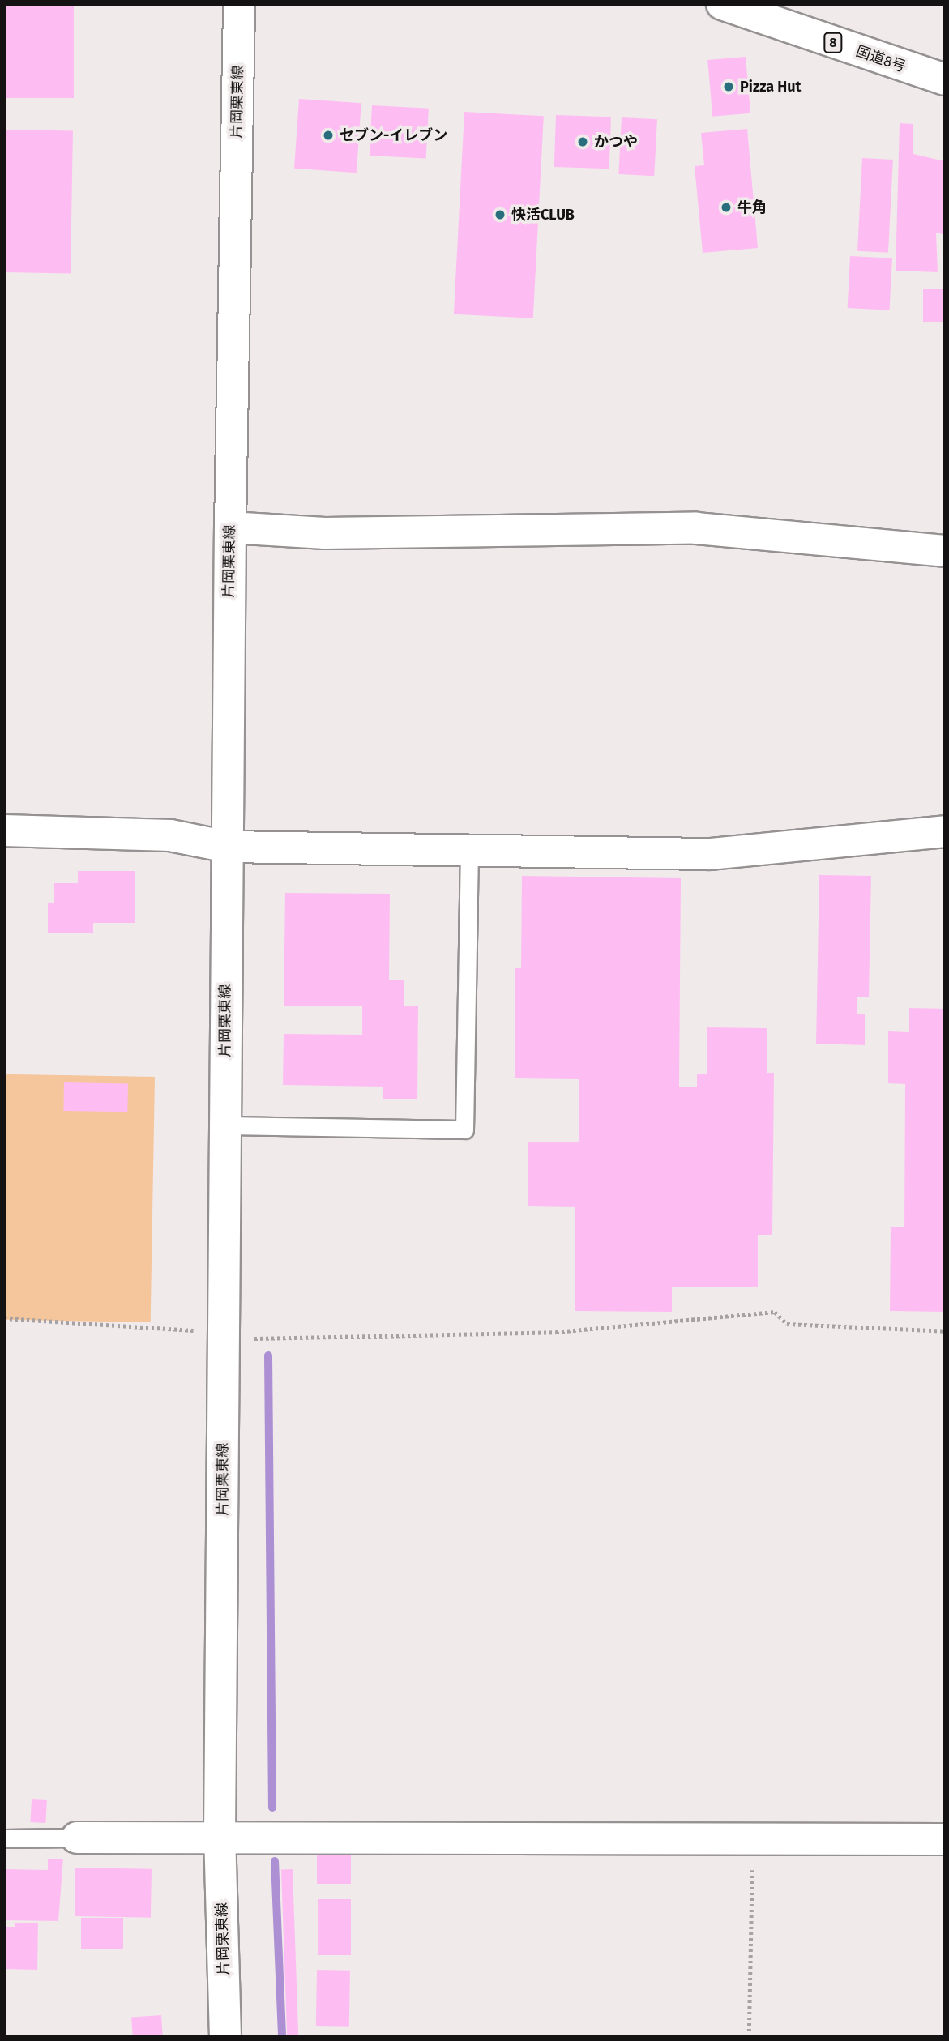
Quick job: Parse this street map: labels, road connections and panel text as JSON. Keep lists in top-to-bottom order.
{
  "streets": {
    "main road": ["8", "国道8号", "片岡栗東線"]
  },
  "places": [
    "Pizza Hut",
    "セブン-イレブン",
    "かつや",
    "牛角",
    "快活CLUB"
  ]
}
